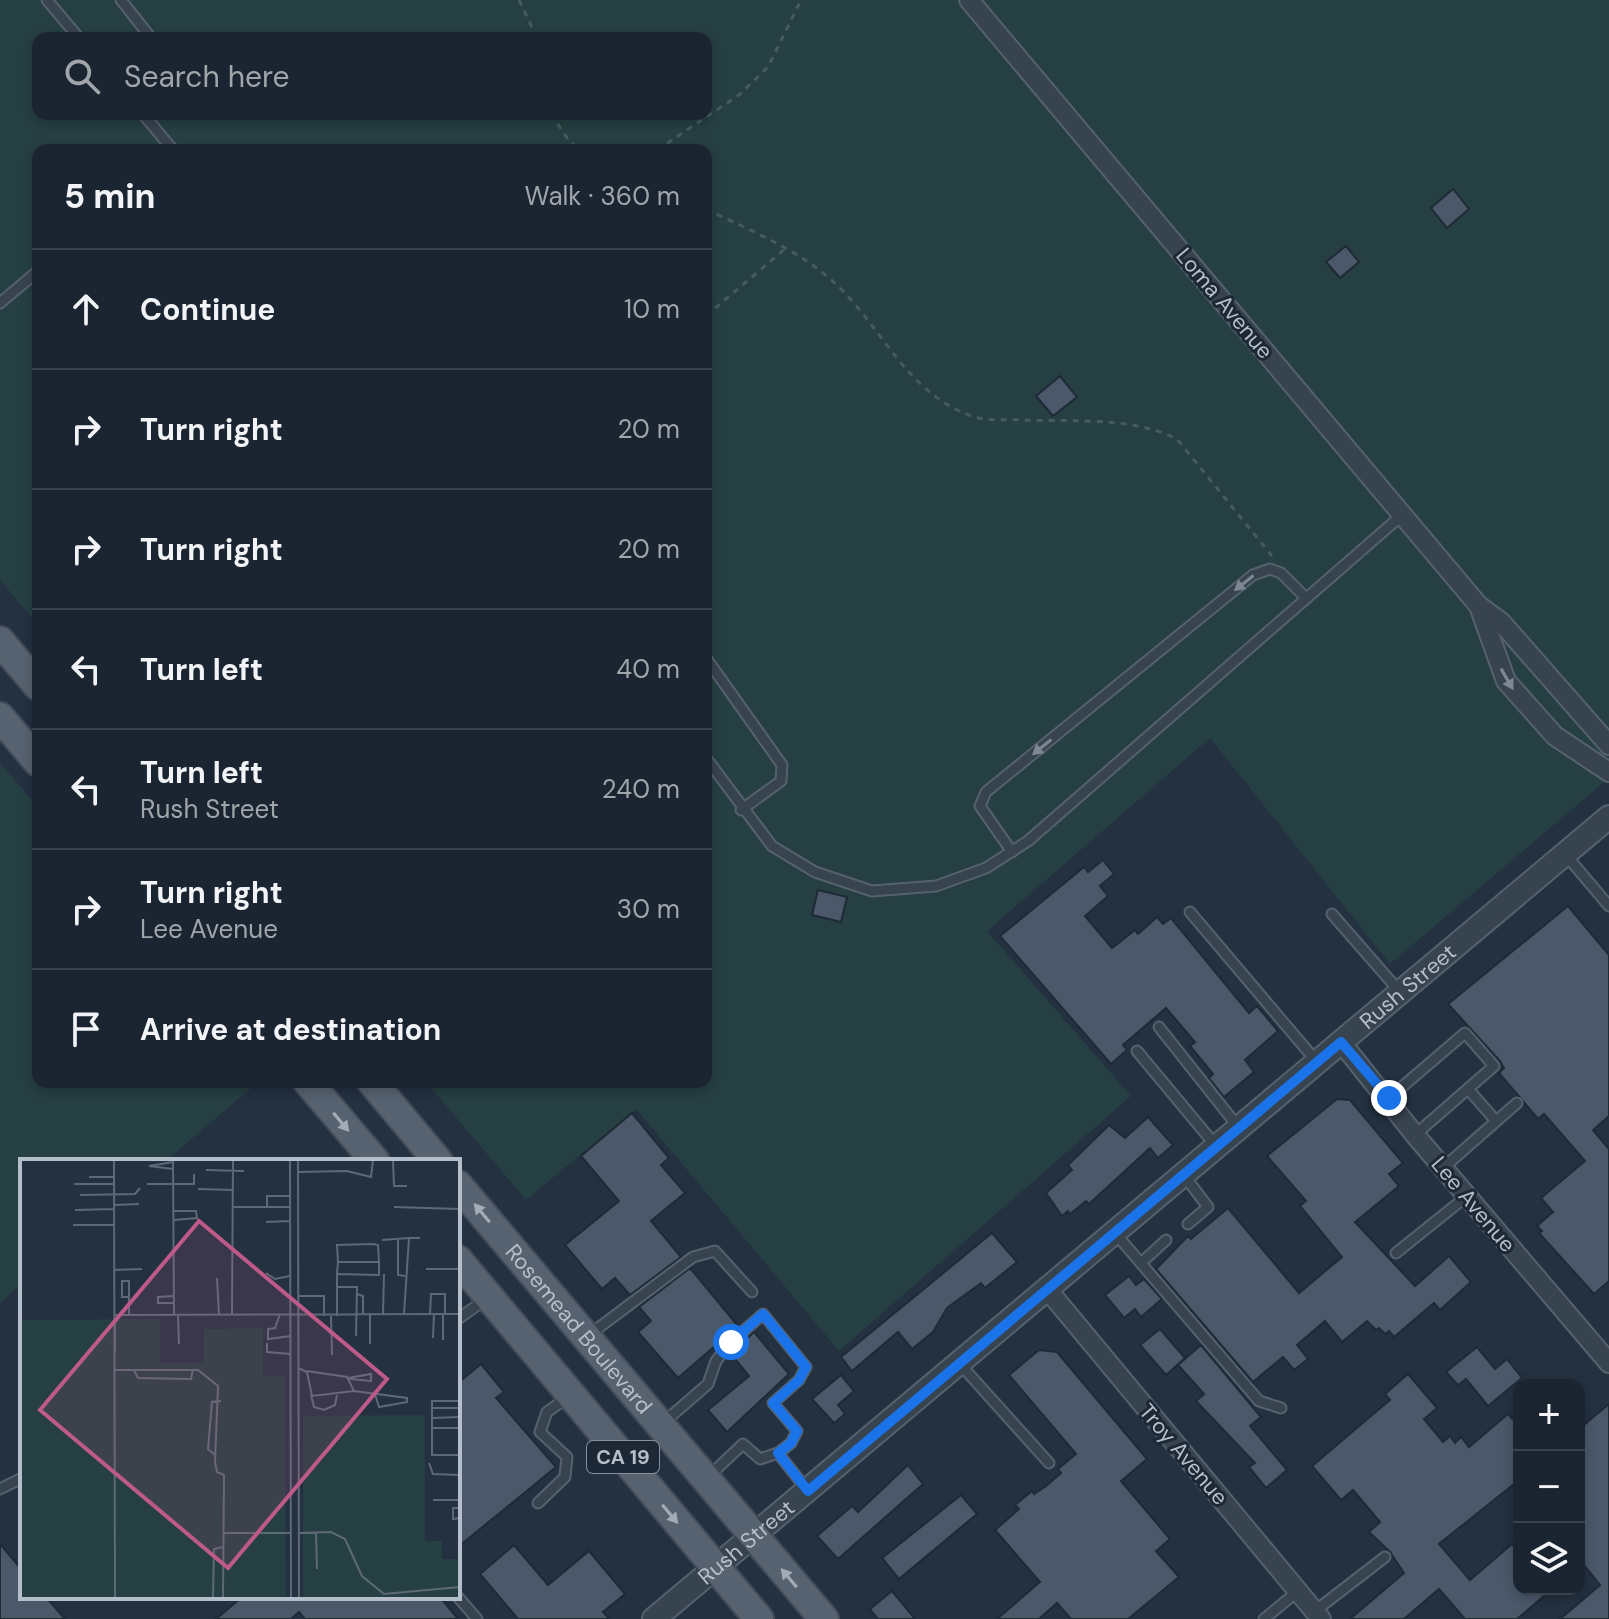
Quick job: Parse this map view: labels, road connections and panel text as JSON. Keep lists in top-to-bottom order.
{
  "streets": {
    "main road": ["Rosemead Boulevard", "CA 19"],
    "street": [
      "Loma Avenue",
      "Rush Street",
      "Lee Avenue",
      "Troy Avenue"
    ]
  },
  "crossings": [
    ["Rush Street", "Lee Avenue"],
    ["Rush Street", "Rosemead Boulevard"],
    ["Rush Street", "Troy Avenue"],
    ["Rush Street", "CA 19"]
  ],
  "page": {
    "search": "Search here",
    "heading": ["5 min", "Walk · 360 m"],
    "list": [
      ["Continue", "10 m"],
      ["Turn right", "20 m"],
      ["Turn right", "20 m"],
      ["Turn left", "40 m"],
      ["Turn left", "Rush Street", "240 m"],
      ["Turn right", "Lee Avenue", "30 m"],
      "Arrive at destination"
    ],
    "map_buttons": ["+", "−"]
  }
}
